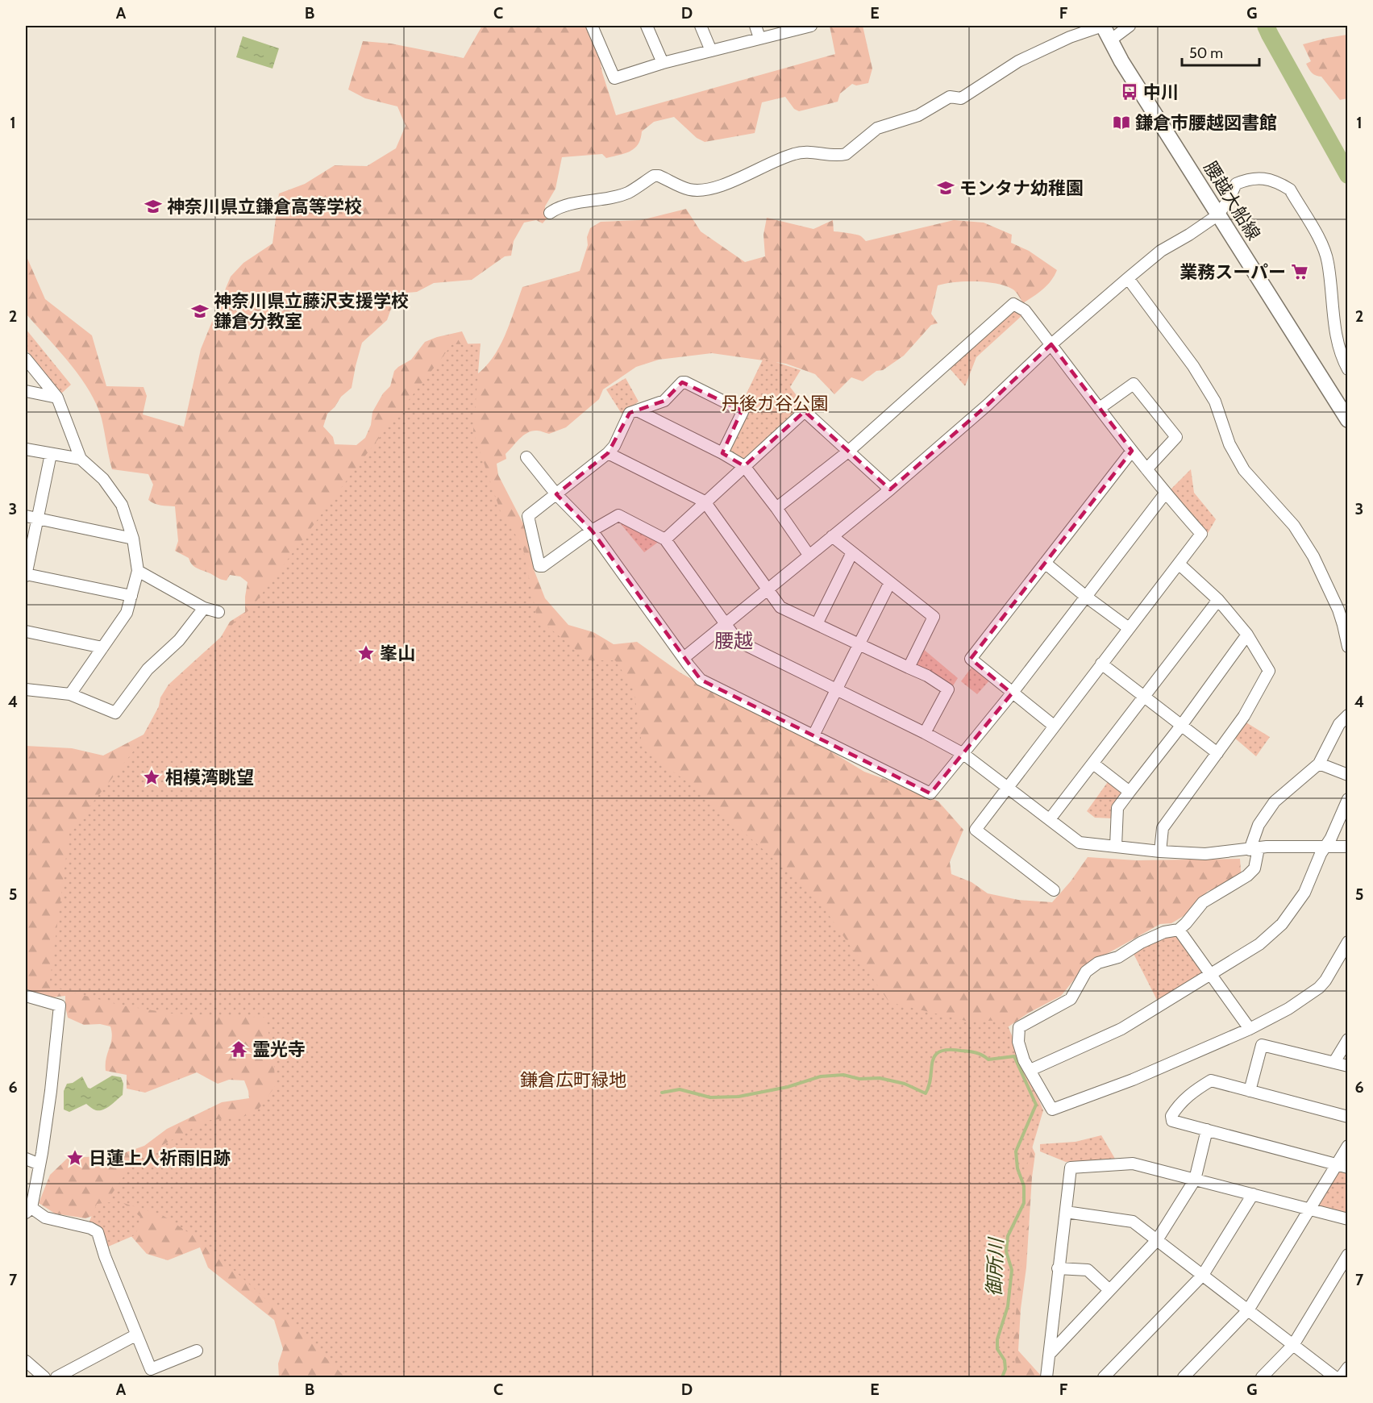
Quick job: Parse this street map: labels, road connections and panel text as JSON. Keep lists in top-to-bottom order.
{
  "streets": {
    "main road": ["腰越大船線"]
  },
  "districts": ["腰越"],
  "water": ["御所川"],
  "parks": ["丹後ガ谷公園", "鎌倉広町緑地"],
  "places": {
    "bus stop": ["中川"],
    "library": ["鎌倉市腰越図書館"],
    "school or university": ["モンタナ幼稚園", "神奈川県立鎌倉高等学校", "神奈川県立藤沢支援学校 鎌倉分教室"],
    "supermarket": ["業務スーパー"],
    "place": ["峯山", "相模湾眺望", "日蓮上人祈雨旧跡"],
    "temple": ["霊光寺"]
  },
  "scale_bar": "50 m",
  "grid": {
    "columns": [
      "A",
      "B",
      "C",
      "D",
      "E",
      "F",
      "G"
    ],
    "rows": [
      "1",
      "2",
      "3",
      "4",
      "5",
      "6",
      "7"
    ]
  }
}
